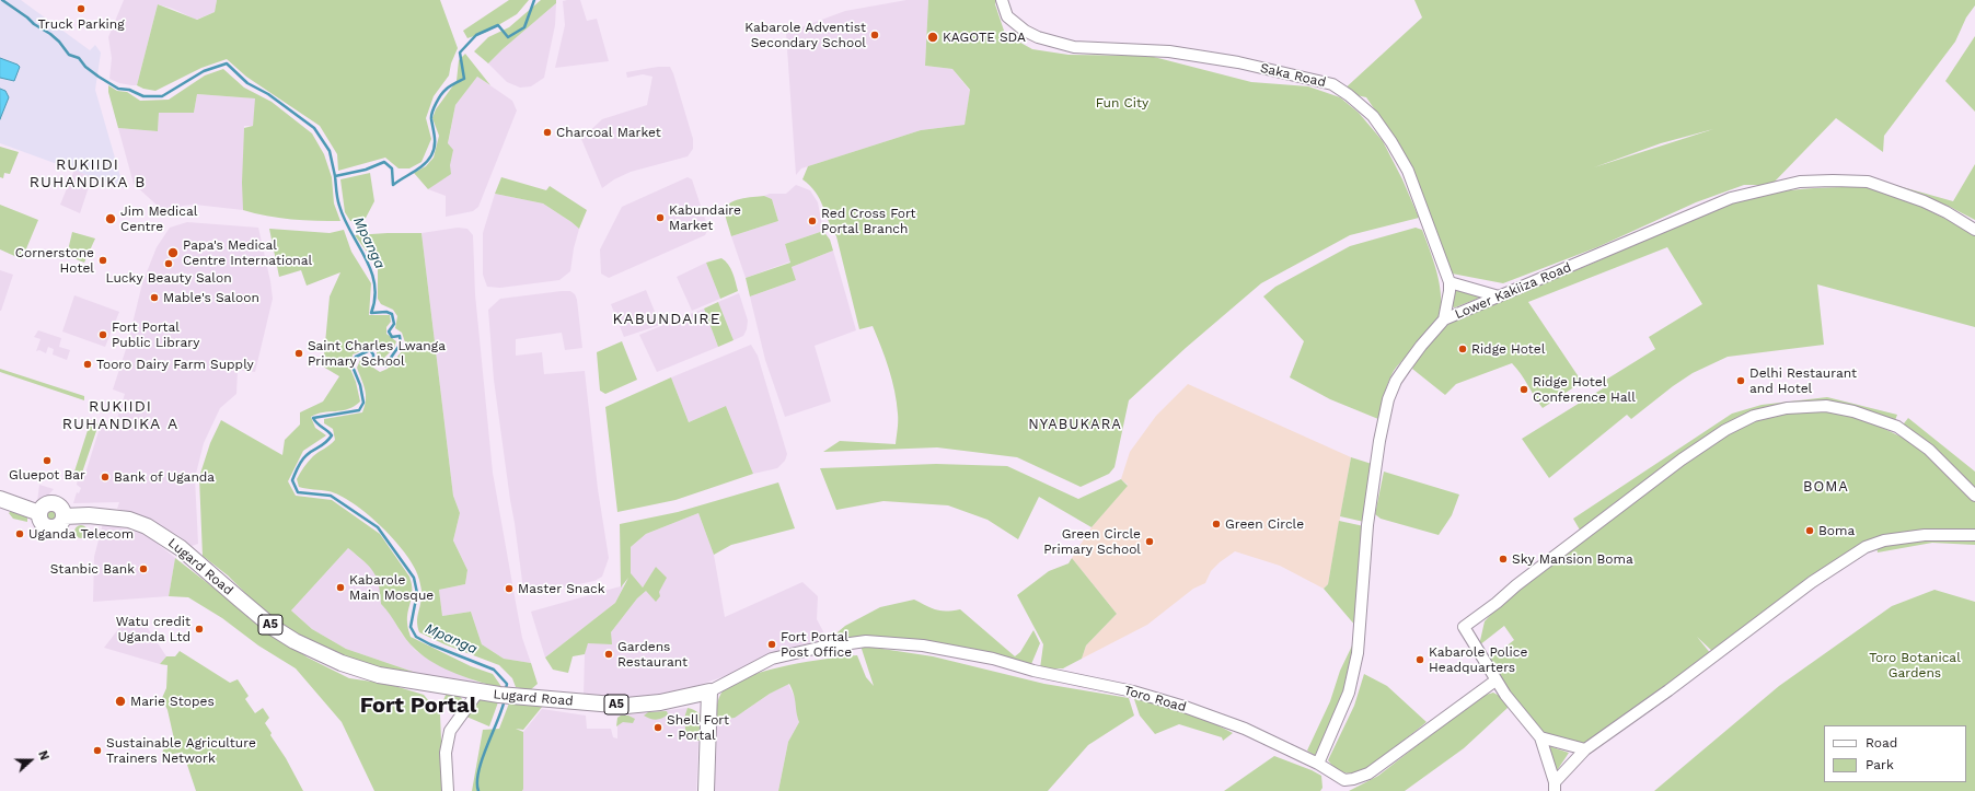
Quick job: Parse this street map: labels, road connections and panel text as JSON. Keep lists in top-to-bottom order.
{
  "streets": {
    "highway": ["Lugard Road", "A5"],
    "main road": ["Saka Road", "Lower Kakiiza Road", "Toro Road"]
  },
  "crossings": [
    ["Saka Road", "Lower Kakiiza Road"],
    ["Lower Kakiiza Road", "Toro Road"],
    ["Lugard Road", "Toro Road"]
  ],
  "districts": [
    "RUKIIDI RUHANDIKA B",
    "KABUNDAIRE",
    "RUKIIDI RUHANDIKA A",
    "NYABUKARA",
    "BOMA",
    "Fort Portal"
  ],
  "water": ["Mpanga"],
  "parks": ["Fun City", "Toro Botanical Gardens"],
  "places": [
    "Truck Parking",
    "Kabarole Adventist Secondary School",
    "KAGOTE SDA",
    "Charcoal Market",
    "Kabundaire Market",
    "Jim Medical Centre",
    "Red Cross Fort Portal Branch",
    "Papa's Medical Centre International",
    "Cornerstone Hotel",
    "Lucky Beauty Salon",
    "Mable's Saloon",
    "Fort Portal Public Library",
    "Ridge Hotel",
    "Saint Charles Lwanga Primary School",
    "Tooro Dairy Farm Supply",
    "Delhi Restaurant and Hotel",
    "Ridge Hotel Conference Hall",
    "Gluepot Bar",
    "Bank of Uganda",
    "Green Circle",
    "Boma",
    "Uganda Telecom",
    "Green Circle Primary School",
    "Sky Mansion Boma",
    "Stanbic Bank",
    "Kabarole Main Mosque",
    "Master Snack",
    "Watu credit Uganda Ltd",
    "Fort Portal Post Office",
    "Gardens Restaurant",
    "Kabarole Police Headquarters",
    "Marie Stopes",
    "Shell Fort - Portal",
    "Sustainable Agriculture Trainers Network"
  ],
  "legend": ["Road", "Park"],
  "north": "right"
}
